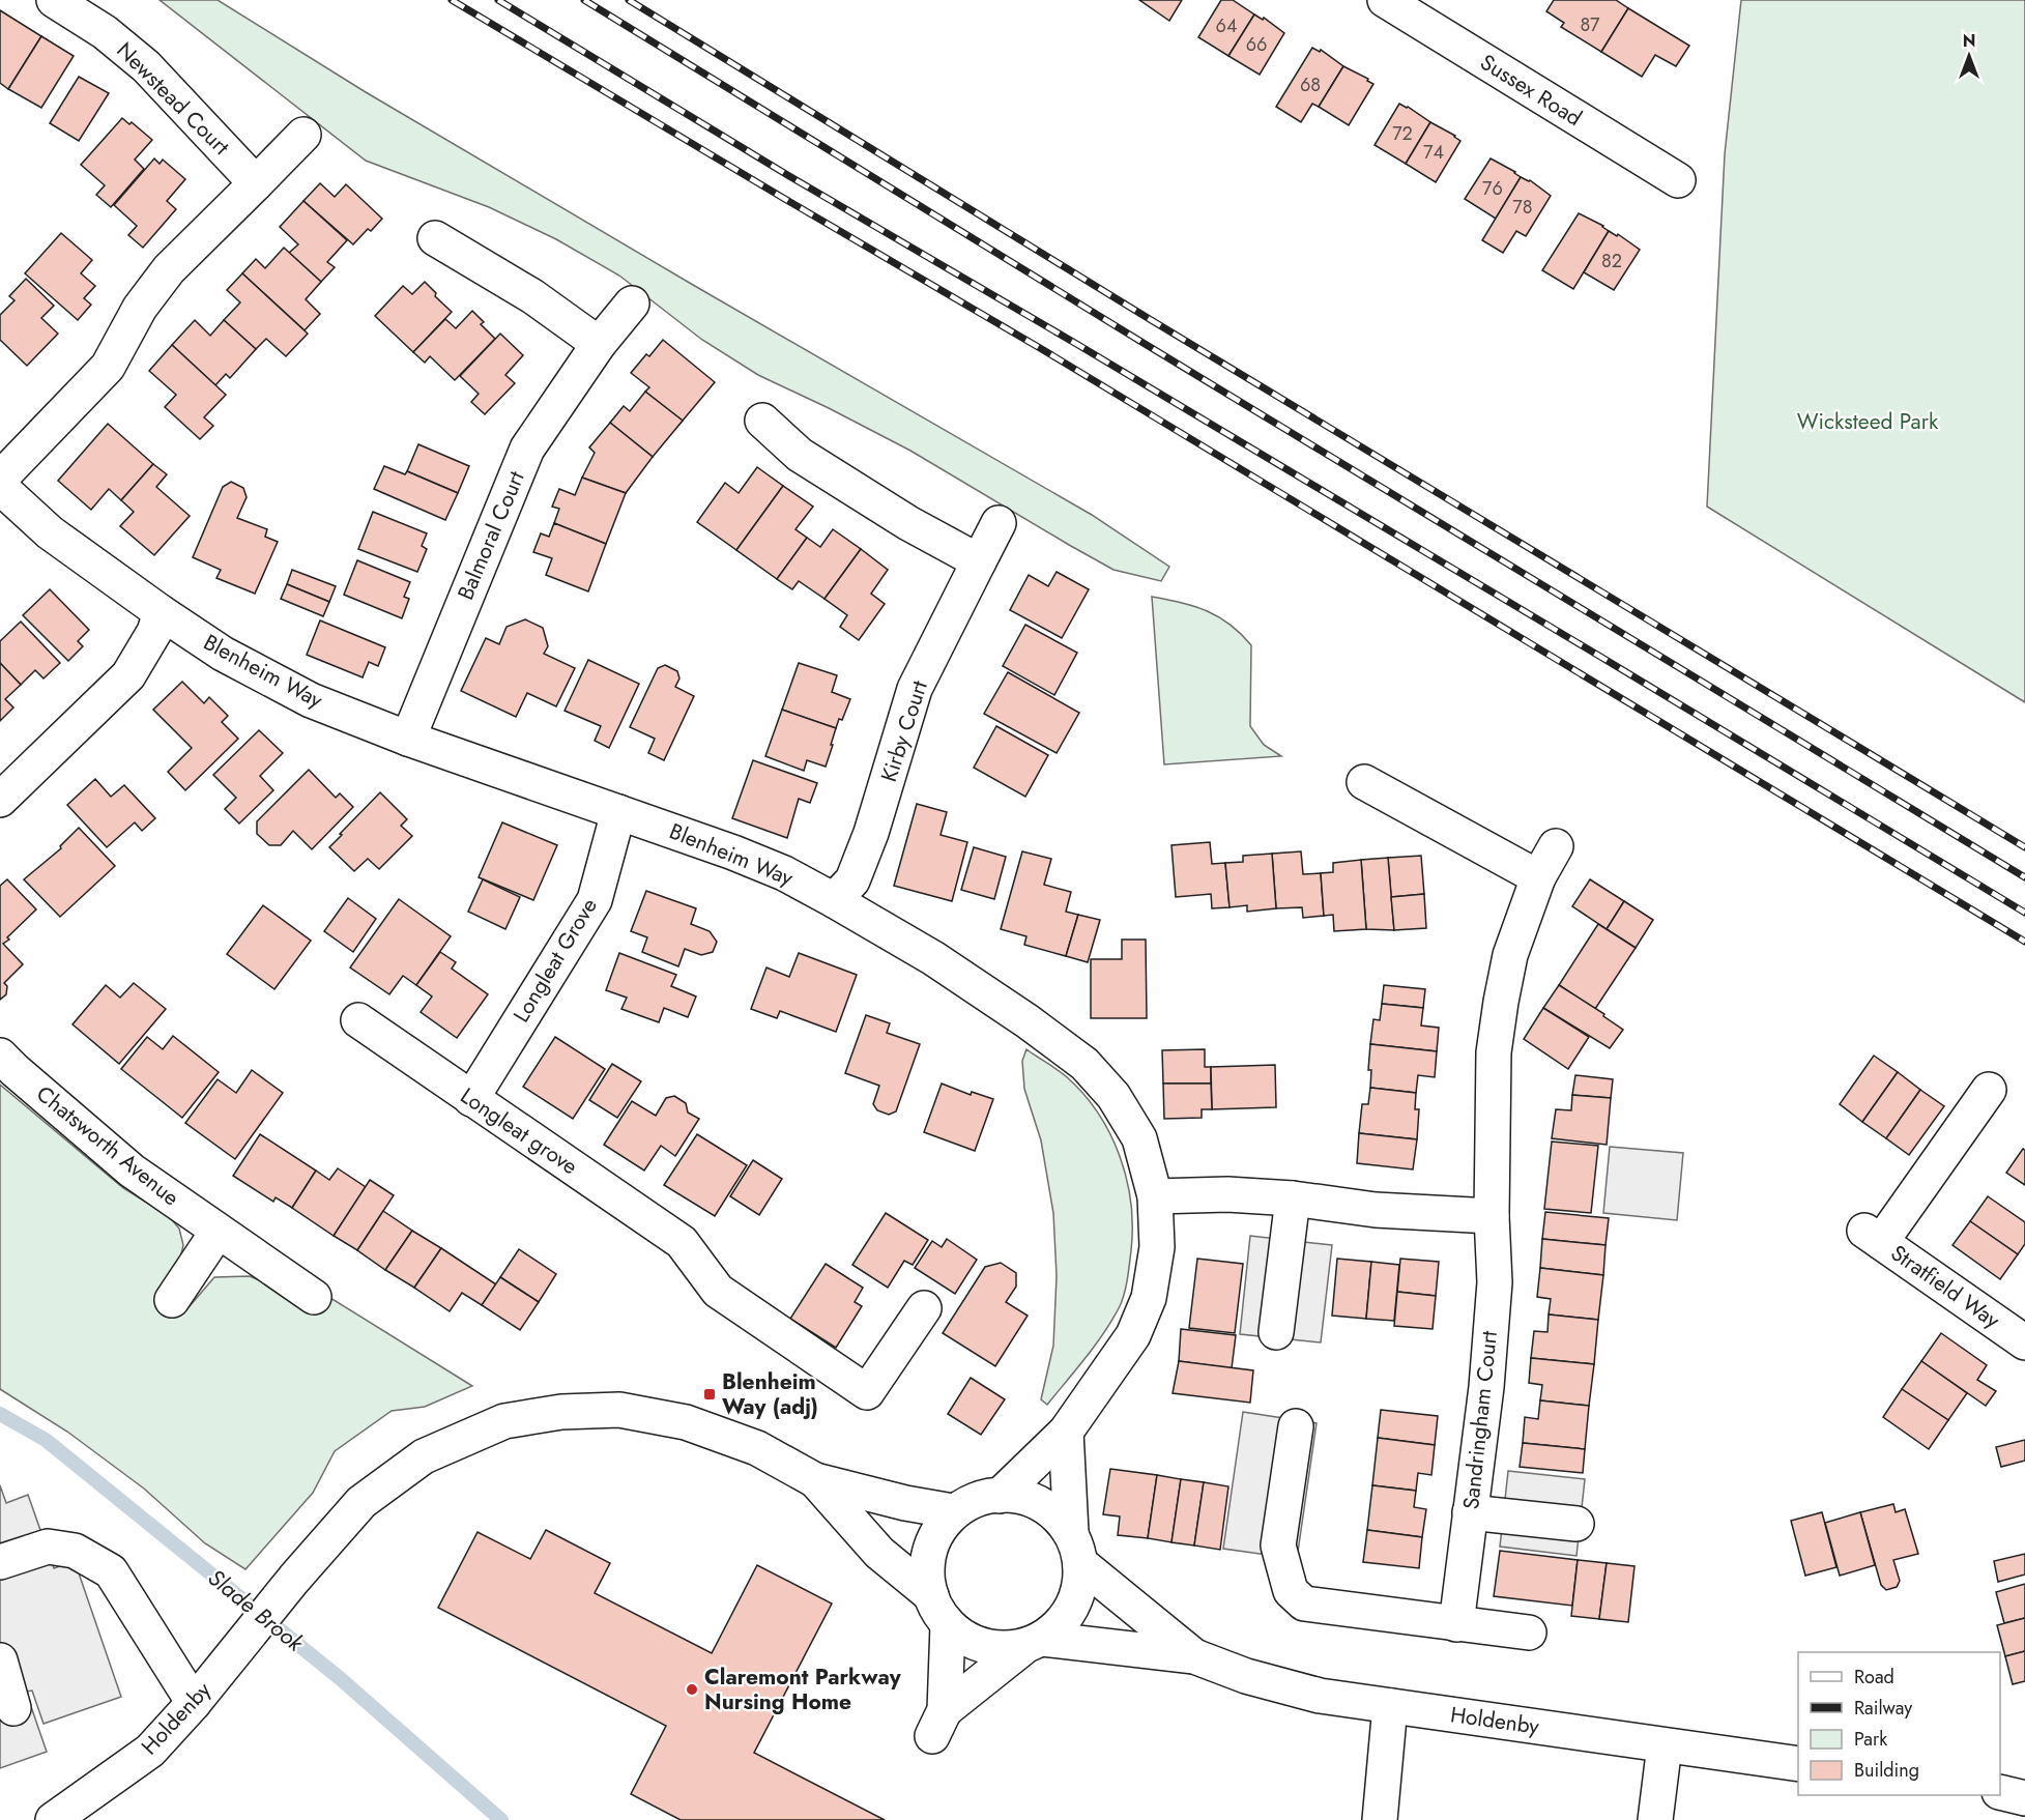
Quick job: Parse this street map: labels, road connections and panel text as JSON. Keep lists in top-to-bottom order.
{
  "streets": {
    "street": [
      "Sussex Road",
      "Newstead Court",
      "Balmoral Court",
      "Blenheim Way",
      "Kirby Court",
      "Longleat Grove",
      "Longleat grove",
      "Chatsworth Avenue",
      "Stratfield Way",
      "Sandringham Court",
      "Holdenby"
    ]
  },
  "crossings": [
    ["Balmoral Court", "Blenheim Way"],
    ["Blenheim Way", "Kirby Court"],
    ["Blenheim Way", "Longleat Grove"],
    ["Blenheim Way", "Holdenby"],
    ["Longleat Grove", "Longleat grove"]
  ],
  "water": ["Slade Brook"],
  "parks": ["Wicksteed Park"],
  "places": {
    "transit": ["Blenheim Way (adj)"],
    "other": ["Claremont Parkway Nursing Home"]
  },
  "house_numbers": [
    "87",
    "64",
    "66",
    "68",
    "72",
    "74",
    "76",
    "78",
    "82"
  ],
  "legend": [
    "Road",
    "Railway",
    "Park",
    "Building"
  ],
  "north": "top"
}
